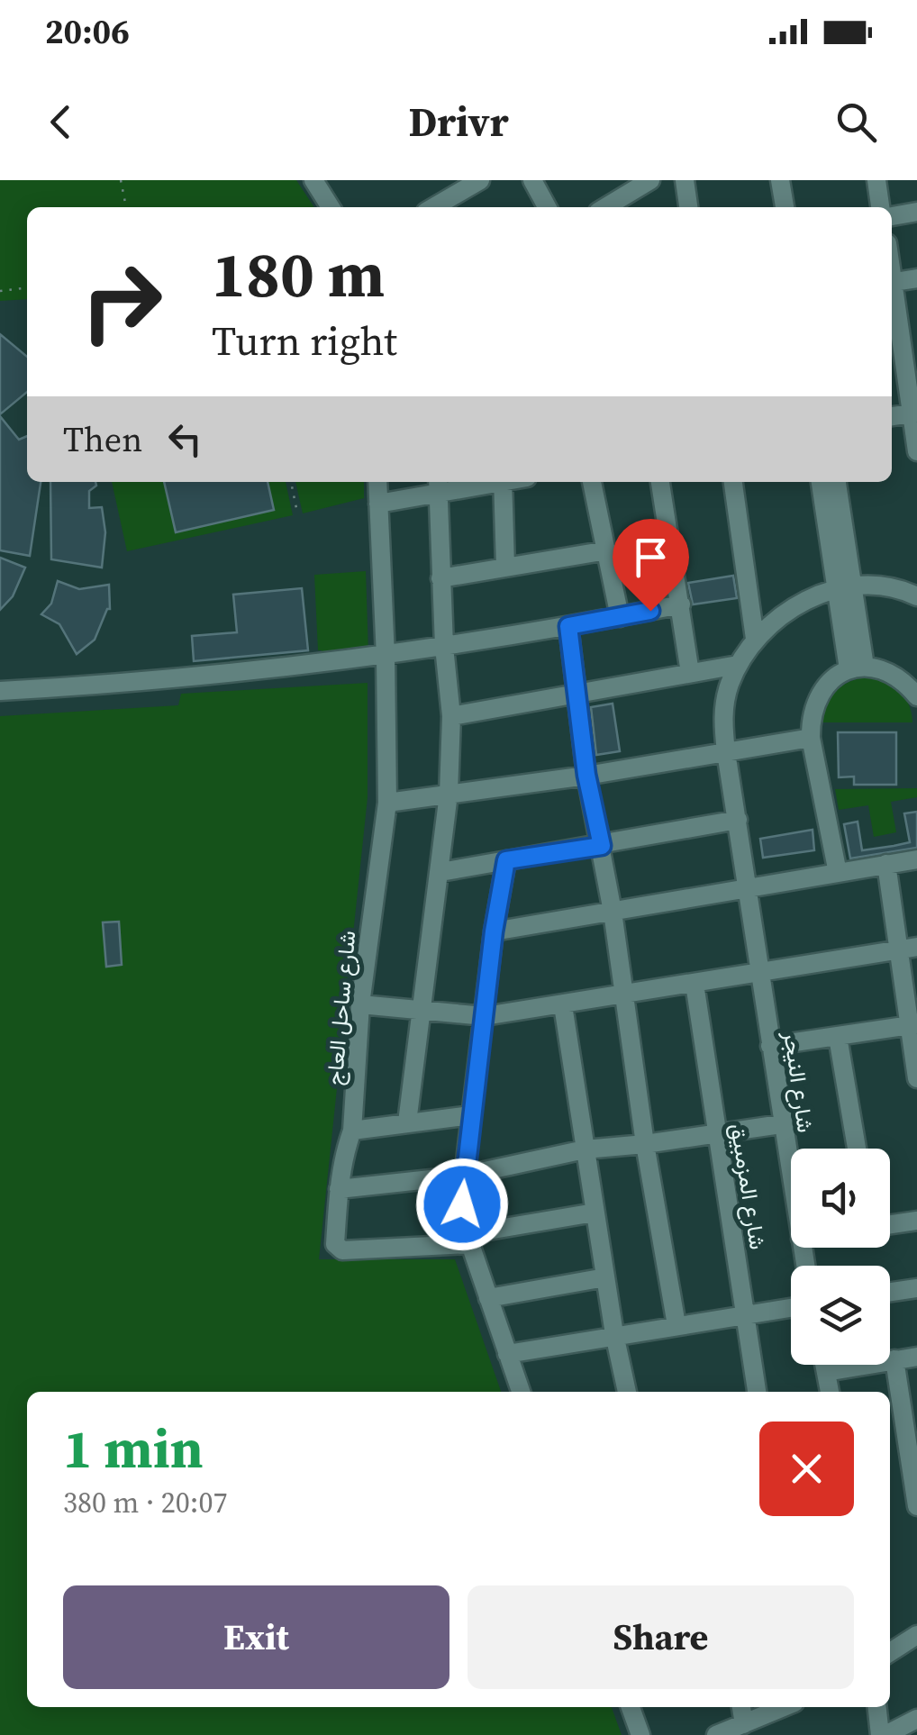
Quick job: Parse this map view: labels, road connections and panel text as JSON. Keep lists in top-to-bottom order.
{
  "streets": {
    "street": ["شارع ساحل العاج", "شارع النيجر", "شارع المزمبيق"]
  },
  "page": {
    "status": "20:06",
    "header": "Drivr",
    "turn": ["180 m", "Turn right"],
    "then": "Then",
    "heading": ["1 min", "380 m · 20:07"],
    "buttons": ["Exit", "Share"]
  }
}
